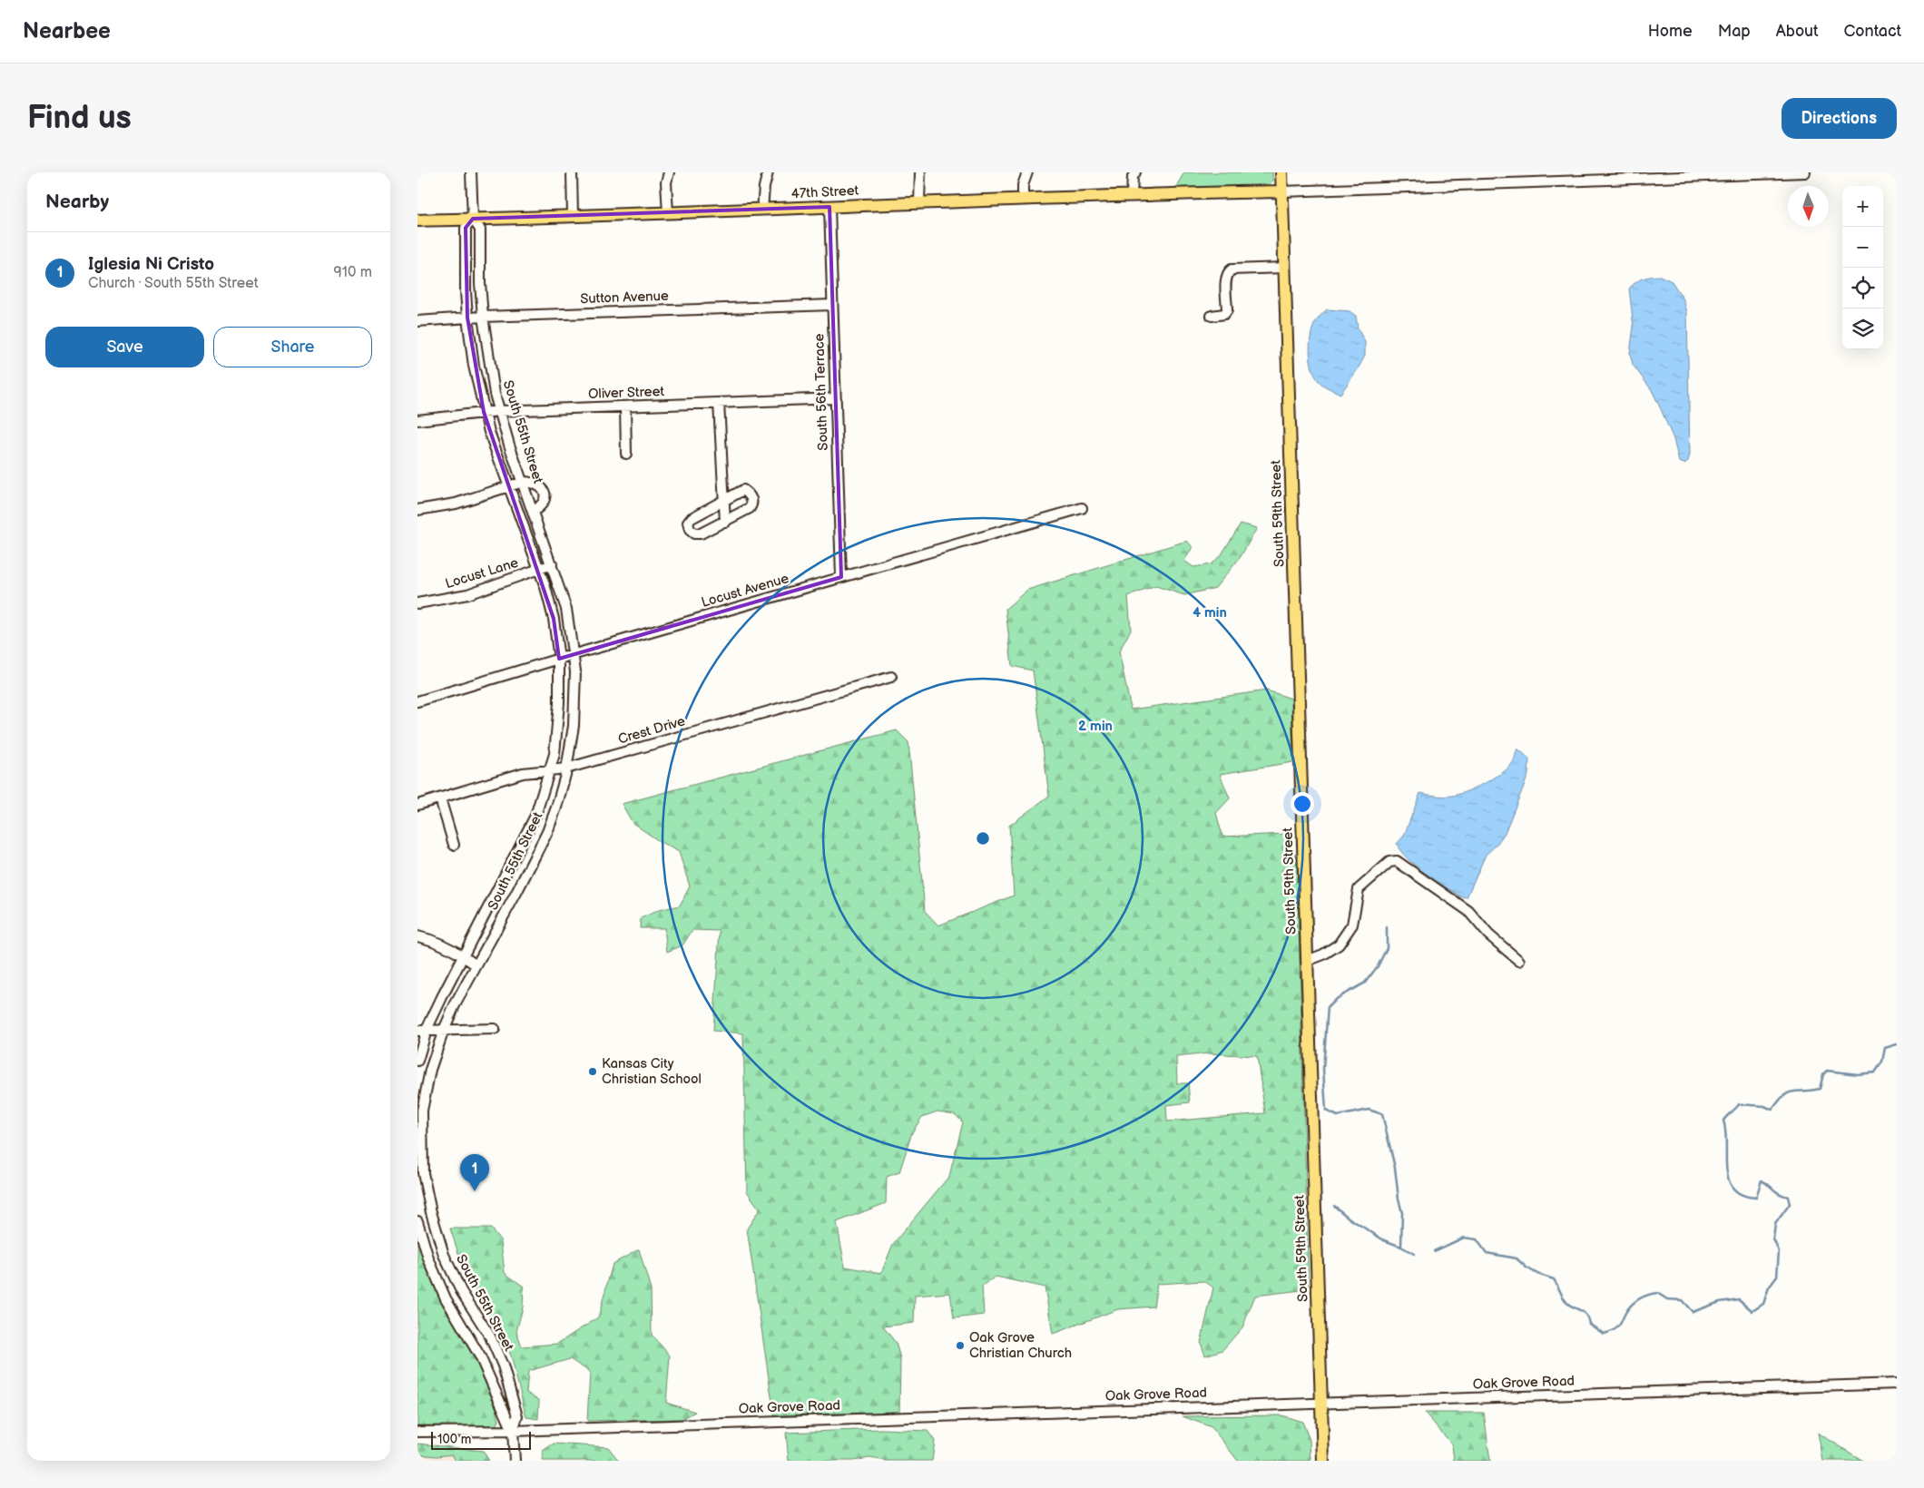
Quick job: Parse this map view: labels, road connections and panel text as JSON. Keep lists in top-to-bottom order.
{
  "streets": {
    "main road": ["47th Street", "South 59th Street"],
    "street": [
      "Sutton Avenue",
      "South 56th Terrace",
      "Oliver Street",
      "South 55th Street",
      "Locust Lane",
      "Locust Avenue",
      "Crest Drive",
      "Oak Grove Road"
    ]
  },
  "crossings": [
    ["47th Street", "South 56th Terrace"],
    ["47th Street", "South 55th Street"],
    ["47th Street", "South 59th Street"],
    ["Sutton Avenue", "South 56th Terrace"],
    ["Sutton Avenue", "South 55th Street"],
    ["South 56th Terrace", "Oliver Street"],
    ["South 56th Terrace", "Locust Avenue"],
    ["Oliver Street", "South 55th Street"],
    ["South 55th Street", "Locust Lane"],
    ["South 55th Street", "Locust Avenue"],
    ["South 55th Street", "Crest Drive"],
    ["South 55th Street", "Oak Grove Road"],
    ["South 59th Street", "Oak Grove Road"]
  ],
  "places": ["Kansas City Christian School", "Oak Grove Christian Church"],
  "scale_bar": "100 m",
  "north": "bottom",
  "page": {
    "header": "Nearbee",
    "nav": [
      "Home",
      "Map",
      "About",
      "Contact"
    ],
    "buttons": [
      "Directions",
      ["Save", "Share"]
    ],
    "title": "Find us",
    "heading": "Nearby",
    "map_buttons": ["+", "−"],
    "list": [
      {
        "mark": "1",
        "name": "Iglesia Ni Cristo",
        "note": "Church · South 55th Street",
        "value": "910 m"
      }
    ],
    "pins": "1",
    "scale": "100 m"
  },
  "rings": ["4 min", "2 min"]
}
